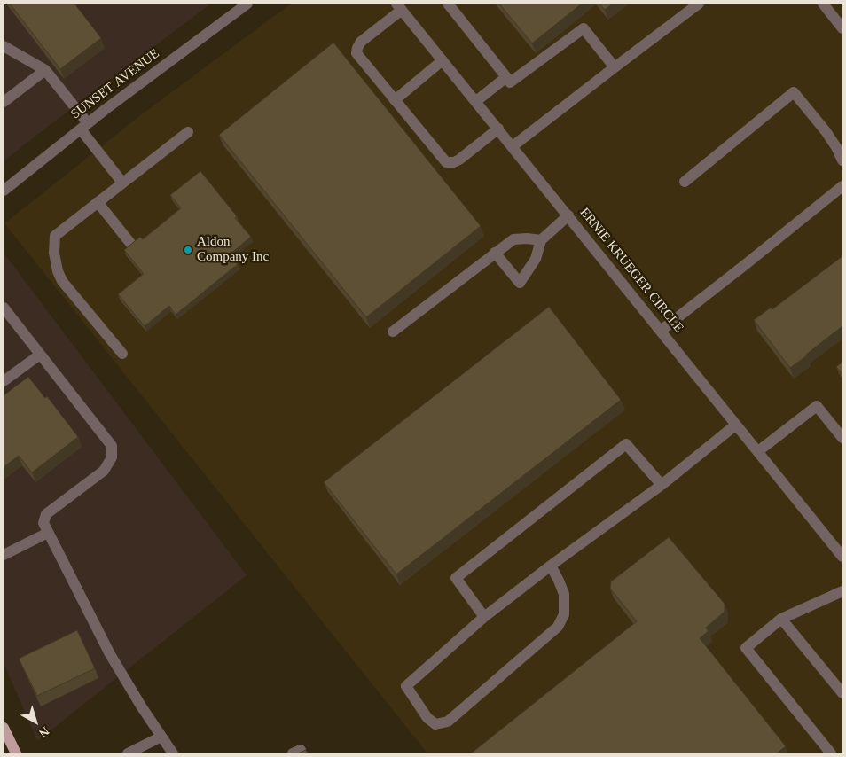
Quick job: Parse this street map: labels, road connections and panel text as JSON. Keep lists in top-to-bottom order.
{
  "streets": {
    "street": ["SUNSET AVENUE", "ERNIE KRUEGER CIRCLE"]
  },
  "places": ["Aldon Company Inc"],
  "north": "bottom right"
}
